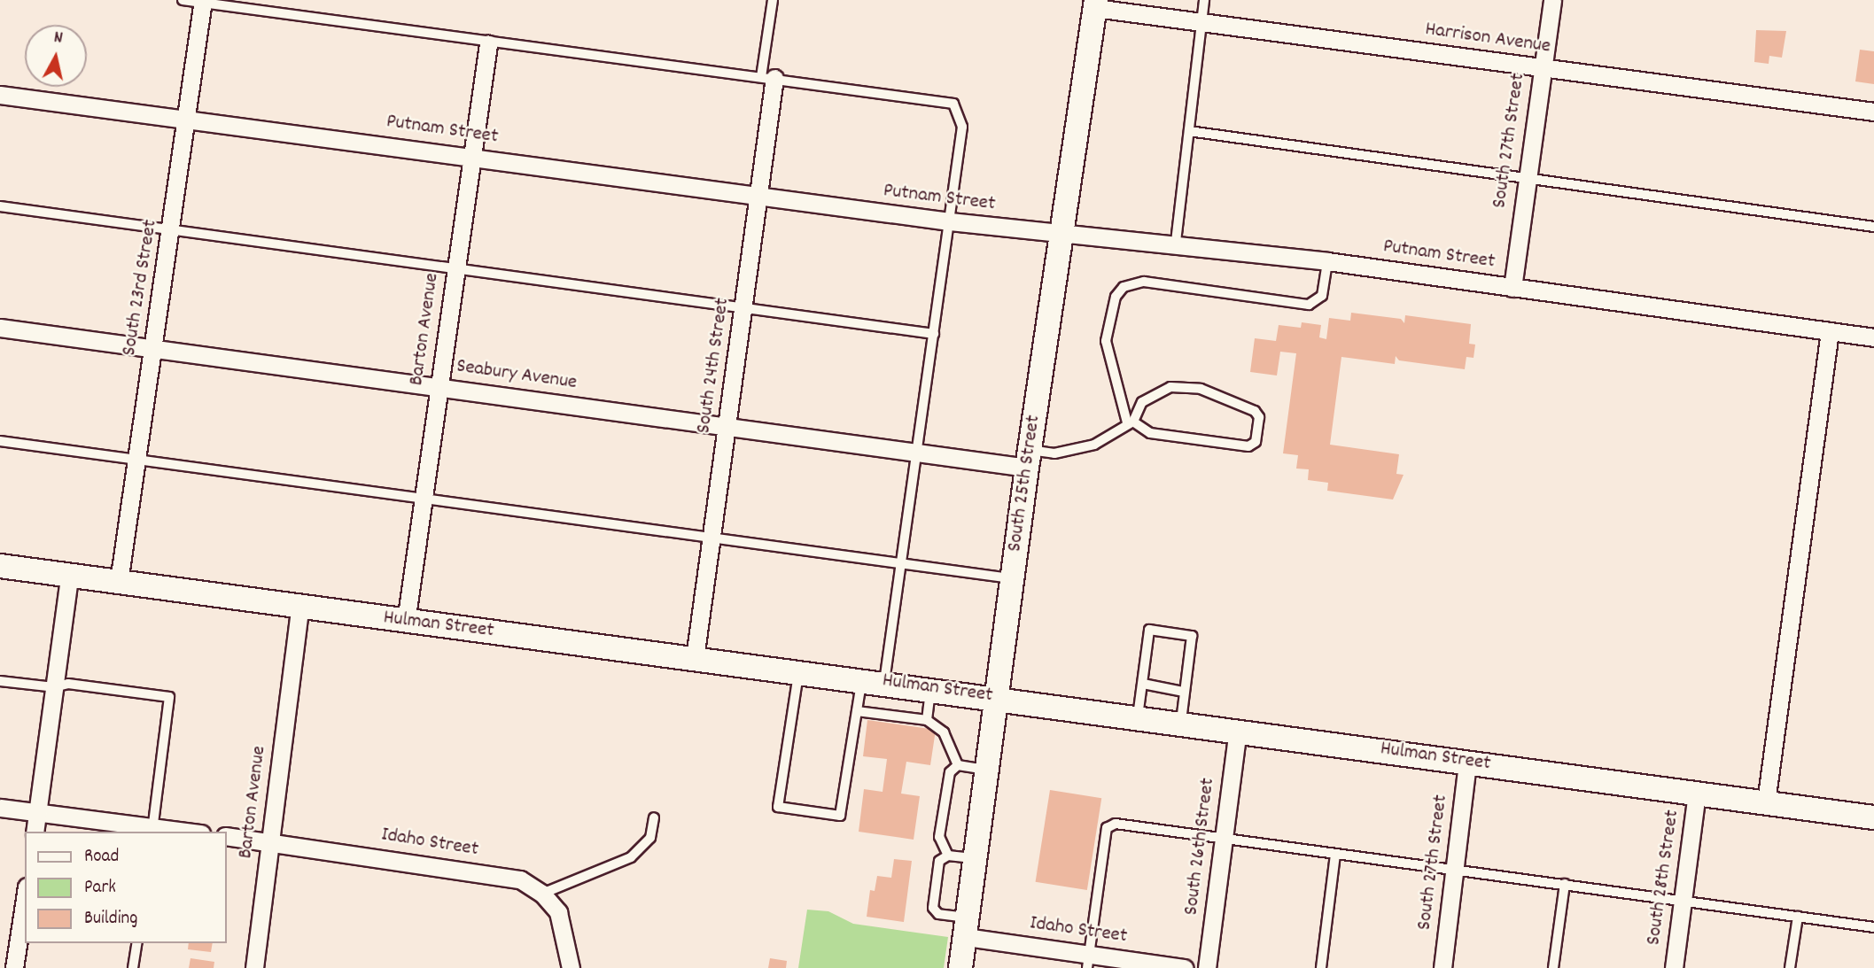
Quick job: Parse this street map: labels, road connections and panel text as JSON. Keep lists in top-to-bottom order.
{
  "streets": {
    "street": [
      "Harrison Avenue",
      "Putnam Street",
      "South 27th Street",
      "South 23rd Street",
      "Barton Avenue",
      "South 24th Street",
      "Seabury Avenue",
      "South 25th Street",
      "Hulman Street",
      "Idaho Street",
      "South 26th Street",
      "South 28th Street"
    ]
  },
  "crossings": [
    ["Harrison Avenue", "South 27th Street"],
    ["Harrison Avenue", "South 25th Street"],
    ["Putnam Street", "South 27th Street"],
    ["Putnam Street", "South 23rd Street"],
    ["Putnam Street", "Barton Avenue"],
    ["Putnam Street", "South 24th Street"],
    ["Putnam Street", "South 25th Street"],
    ["South 27th Street", "Hulman Street"],
    ["South 23rd Street", "Seabury Avenue"],
    ["South 23rd Street", "Hulman Street"],
    ["Barton Avenue", "Seabury Avenue"],
    ["Barton Avenue", "Hulman Street"],
    ["Barton Avenue", "Idaho Street"],
    ["South 24th Street", "Seabury Avenue"],
    ["South 24th Street", "Hulman Street"],
    ["Seabury Avenue", "South 25th Street"],
    ["South 25th Street", "Hulman Street"],
    ["South 25th Street", "Idaho Street"],
    ["Hulman Street", "South 26th Street"],
    ["Hulman Street", "South 28th Street"]
  ],
  "legend": ["Road", "Park", "Building"],
  "north": "top"
}
